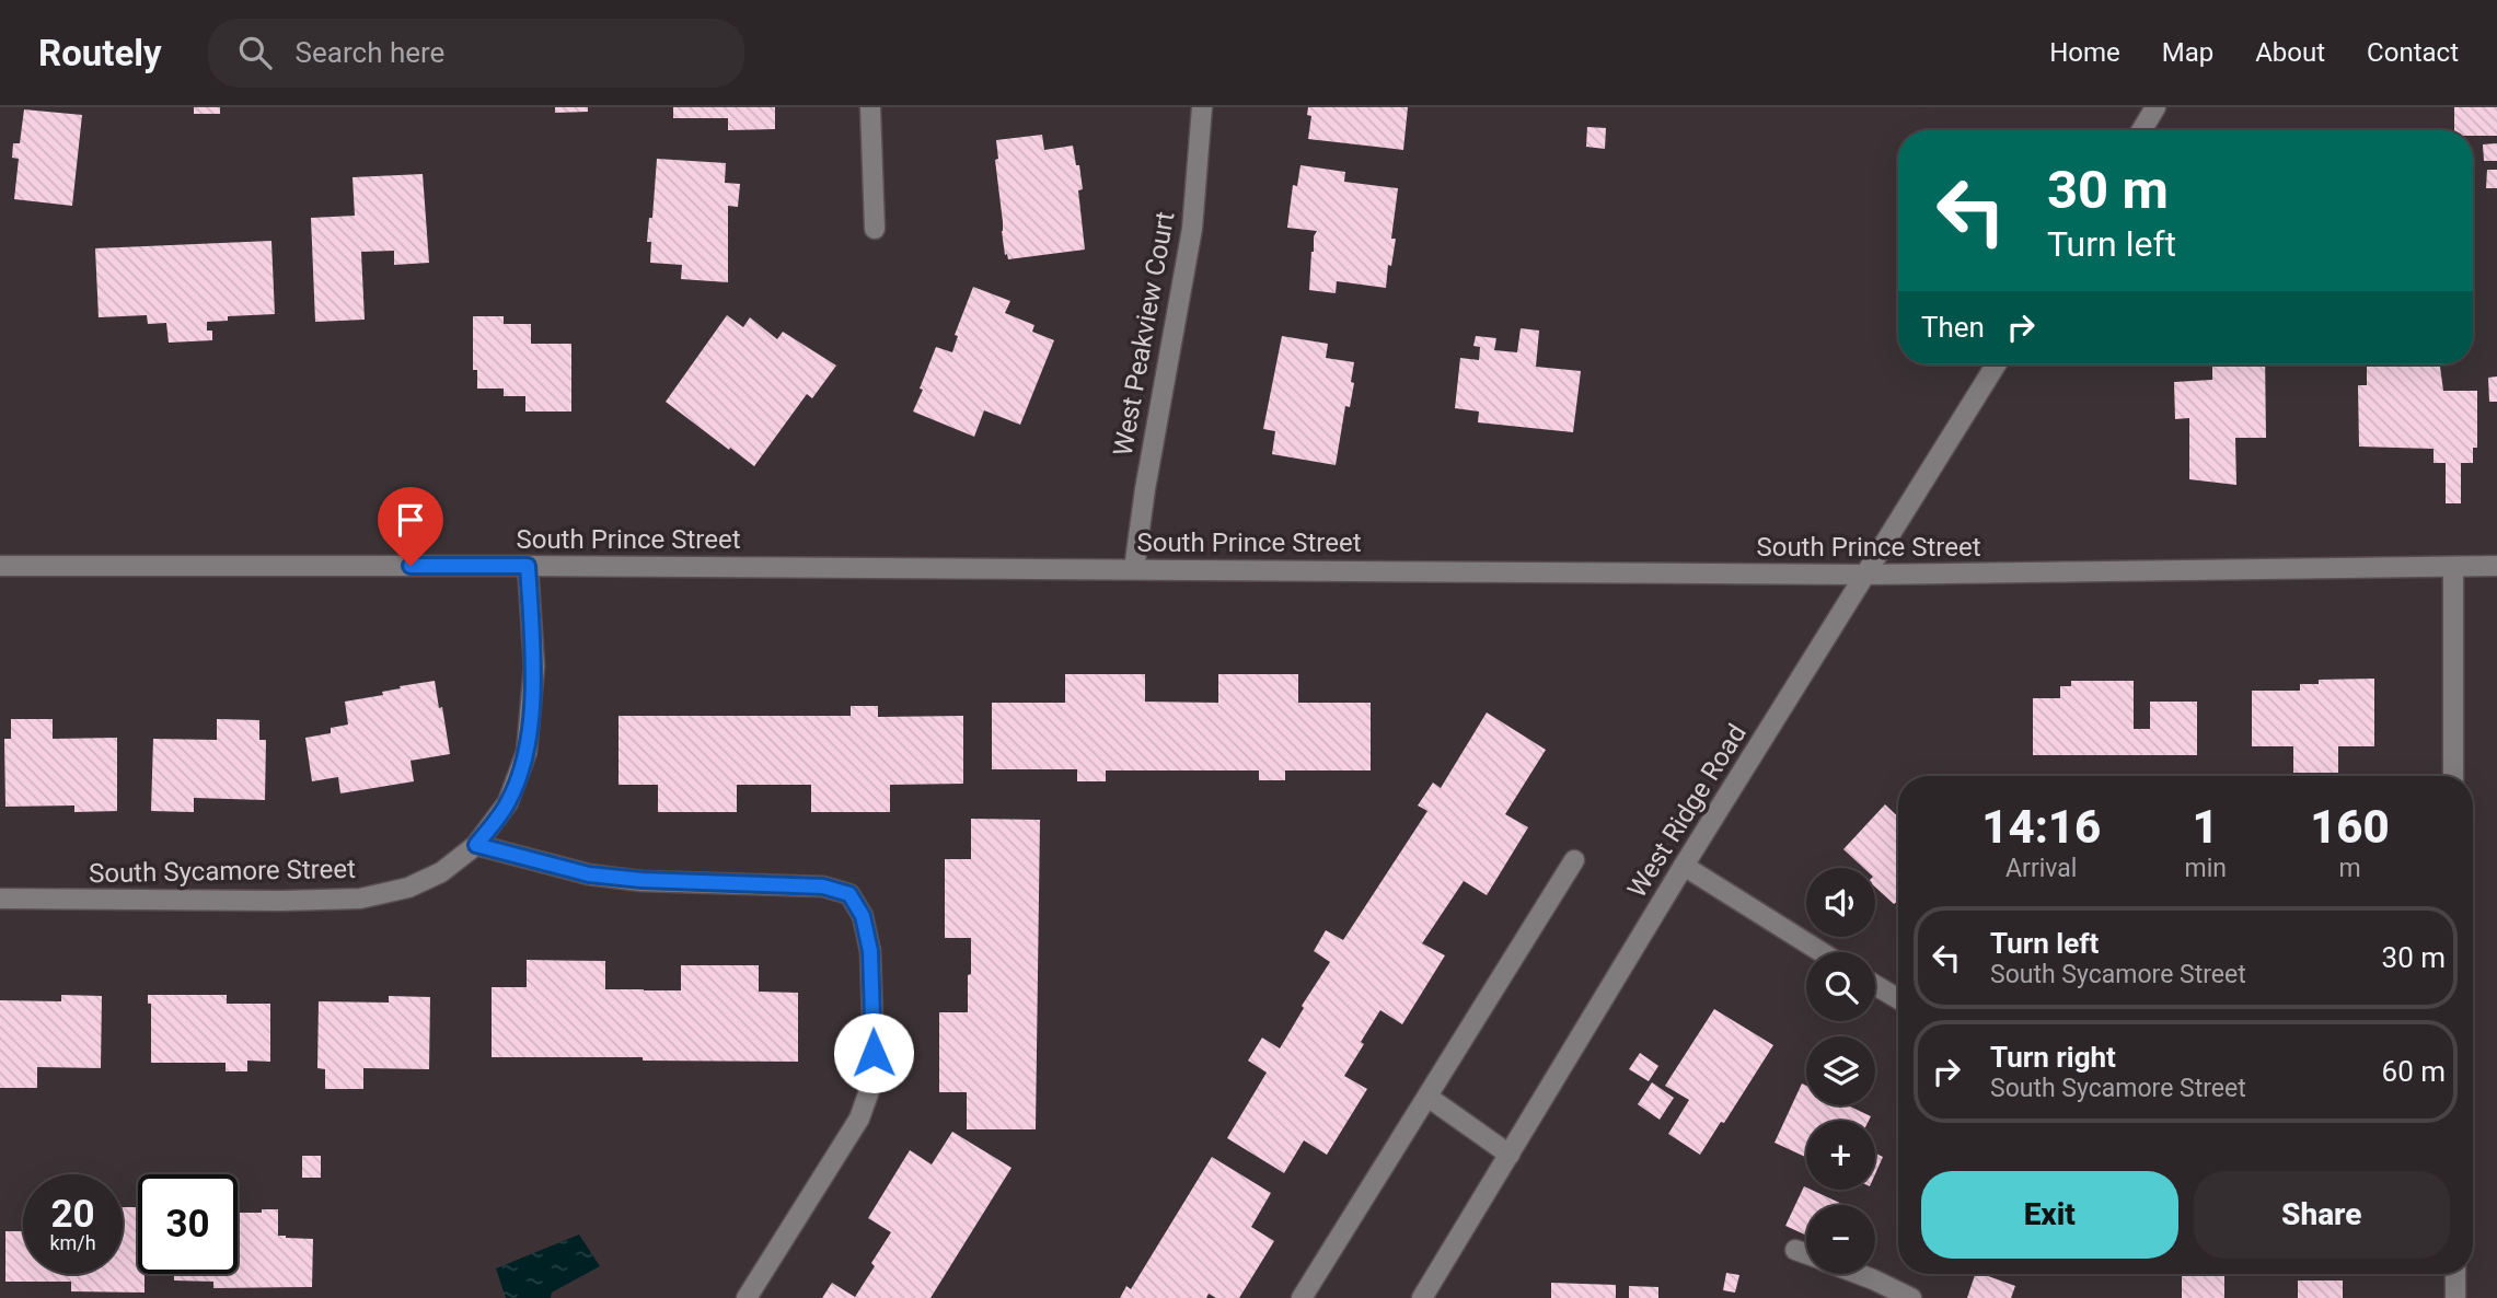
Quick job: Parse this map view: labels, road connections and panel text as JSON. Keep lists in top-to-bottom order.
{
  "streets": {
    "street": [
      "West Peakview Court",
      "South Prince Street",
      "West Ridge Road",
      "South Sycamore Street"
    ]
  },
  "crossings": [
    ["West Peakview Court", "South Prince Street"],
    ["South Prince Street", "West Ridge Road"],
    ["South Prince Street", "South Sycamore Street"]
  ],
  "page": {
    "header": "Routely",
    "search": "Search here",
    "nav": [
      "Home",
      "Map",
      "About",
      "Contact"
    ],
    "turn": ["30 m", "Turn left"],
    "then": "Then",
    "eta": [
      "14:16",
      "Arrival",
      "1",
      "min",
      "160",
      "m"
    ],
    "map_buttons": ["+", "−"],
    "list": [
      {
        "name": "Turn left",
        "note": "South Sycamore Street",
        "value": "30 m"
      },
      {
        "name": "Turn right",
        "note": "South Sycamore Street",
        "value": "60 m"
      }
    ],
    "buttons": ["Exit", "Share"],
    "speed": "20 km/h",
    "limit": "30"
  }
}
